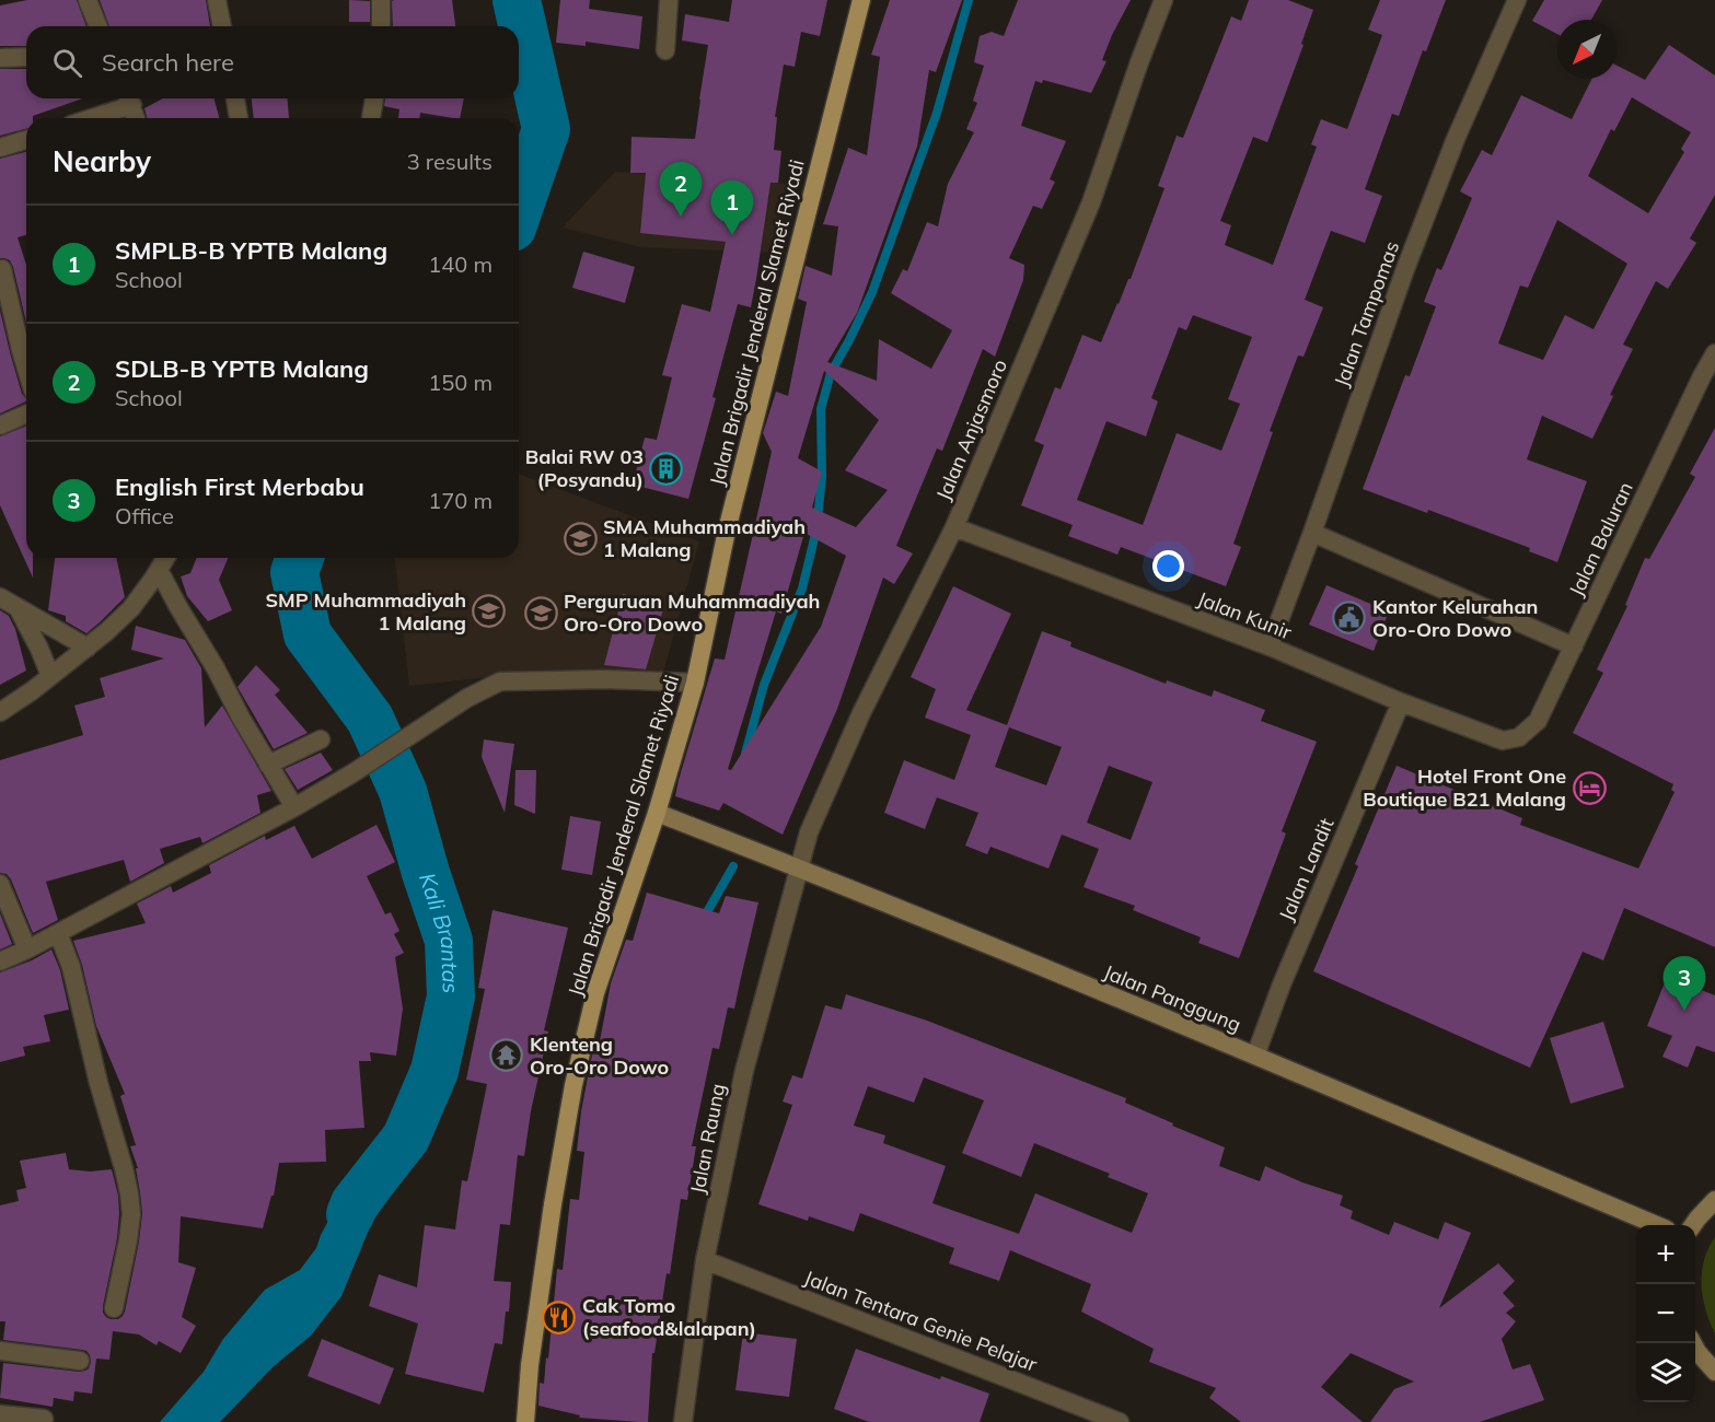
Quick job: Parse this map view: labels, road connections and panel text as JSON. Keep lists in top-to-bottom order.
{
  "streets": {
    "main road": ["Jalan Brigadir Jenderal Slamet Riyadi", "Jalan Panggung"],
    "street": [
      "Jalan Tampomas",
      "Jalan Anjasmoro",
      "Jalan Baluran",
      "Jalan Kunir",
      "Jalan Landit",
      "Jalan Raung",
      "Jalan Tentara Genie Pelajar"
    ]
  },
  "crossings": [
    ["Jalan Tampomas", "Jalan Kunir"],
    ["Jalan Brigadir Jenderal Slamet Riyadi", "Jalan Panggung"],
    ["Jalan Anjasmoro", "Jalan Kunir"],
    ["Jalan Anjasmoro", "Jalan Panggung"],
    ["Jalan Anjasmoro", "Jalan Raung"],
    ["Jalan Baluran", "Jalan Kunir"],
    ["Jalan Kunir", "Jalan Landit"],
    ["Jalan Landit", "Jalan Panggung"],
    ["Jalan Panggung", "Jalan Raung"],
    ["Jalan Raung", "Jalan Tentara Genie Pelajar"]
  ],
  "water": ["Kali Brantas"],
  "places": {
    "building": ["Balai RW 03 (Posyandu)"],
    "school or university": ["SMA Muhammadiyah 1 Malang", "SMP Muhammadiyah 1 Malang", "Perguruan Muhammadiyah Oro-Oro Dowo"],
    "public building": ["Kantor Kelurahan Oro-Oro Dowo"],
    "hotel": ["Hotel Front One Boutique B21 Malang"],
    "temple": ["Klenteng Oro-Oro Dowo"],
    "restaurant": ["Cak Tomo (seafood&lalapan)"]
  },
  "north": "bottom left",
  "page": {
    "search": "Search here",
    "heading": ["Nearby", "3 results"],
    "pins": ["2", "1", "3"],
    "list": [
      {
        "mark": "1",
        "name": "SMPLB-B YPTB Malang",
        "note": "School",
        "value": "140 m"
      },
      {
        "mark": "2",
        "name": "SDLB-B YPTB Malang",
        "note": "School",
        "value": "150 m"
      },
      {
        "mark": "3",
        "name": "English First Merbabu",
        "note": "Office",
        "value": "170 m"
      }
    ],
    "map_buttons": ["+", "−"]
  }
}
